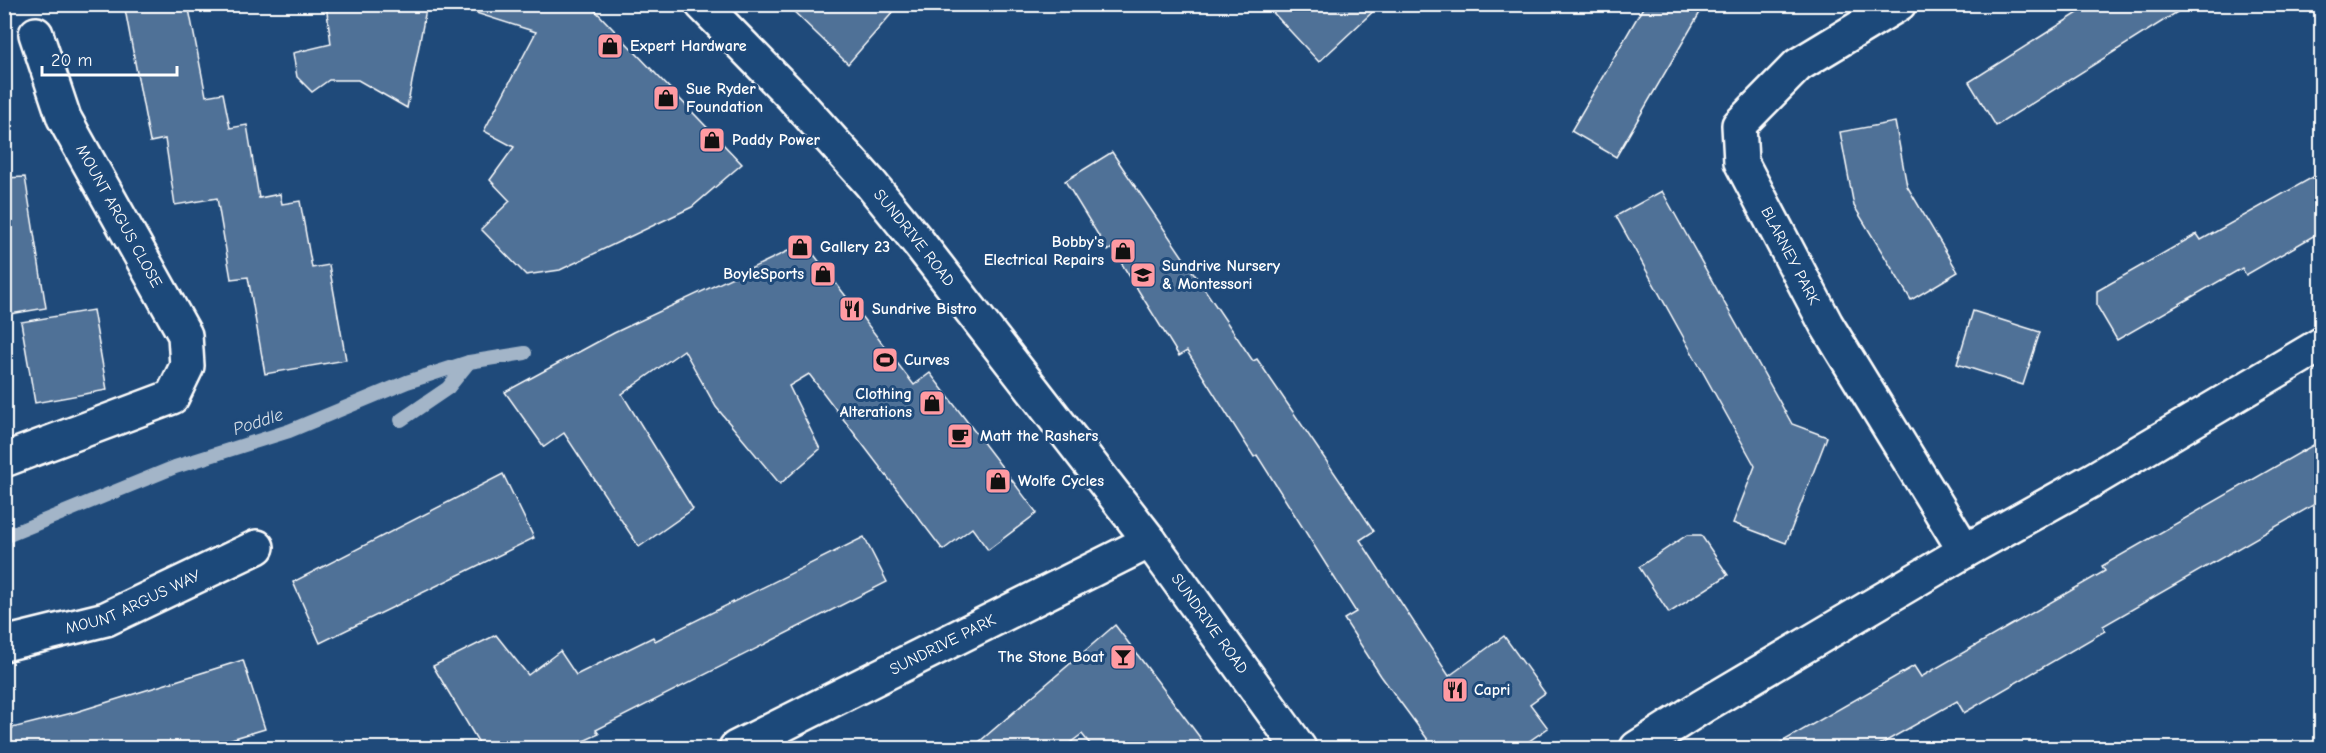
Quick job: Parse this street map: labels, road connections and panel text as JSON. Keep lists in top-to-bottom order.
{
  "streets": {
    "street": [
      "MOUNT ARGUS CLOSE",
      "SUNDRIVE ROAD",
      "BLARNEY PARK",
      "MOUNT ARGUS WAY",
      "SUNDRIVE PARK"
    ]
  },
  "crossings": [
    ["SUNDRIVE ROAD", "SUNDRIVE PARK"]
  ],
  "water": ["Poddle"],
  "places": {
    "shop": [
      "Expert Hardware",
      "Sue Ryder Foundation",
      "Paddy Power",
      "Gallery 23",
      "Bobby's Electrical Repairs",
      "BoyleSports",
      "Clothing Alterations",
      "Wolfe Cycles"
    ],
    "school or university": ["Sundrive Nursery & Montessori"],
    "restaurant": ["Sundrive Bistro", "Capri"],
    "sports": ["Curves"],
    "cafe": ["Matt the Rashers"],
    "bar": ["The Stone Boat"]
  },
  "scale_bar": "20 m"
}
